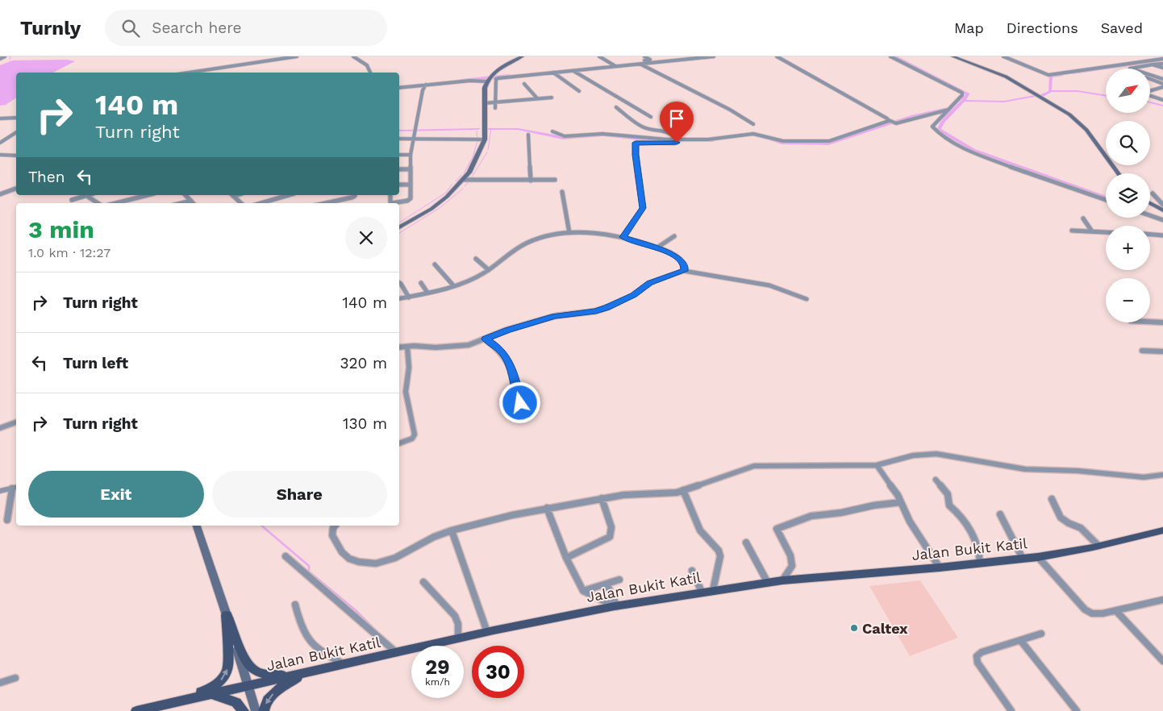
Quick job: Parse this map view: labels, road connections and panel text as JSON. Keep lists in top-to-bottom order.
{
  "streets": {
    "main road": ["Jalan Bukit Katil"]
  },
  "places": ["Caltex"],
  "north": "top right",
  "page": {
    "header": "Turnly",
    "search": "Search here",
    "nav": ["Map", "Directions", "Saved"],
    "map_buttons": ["+", "−"],
    "turn": ["140 m", "Turn right"],
    "then": "Then",
    "heading": ["3 min", "1.0 km · 12:27"],
    "list": [
      {
        "name": "Turn right",
        "value": "140 m"
      },
      {
        "name": "Turn left",
        "value": "320 m"
      },
      {
        "name": "Turn right",
        "value": "130 m"
      }
    ],
    "buttons": ["Exit", "Share"],
    "speed": "29 km/h",
    "limit": "30"
  }
}
